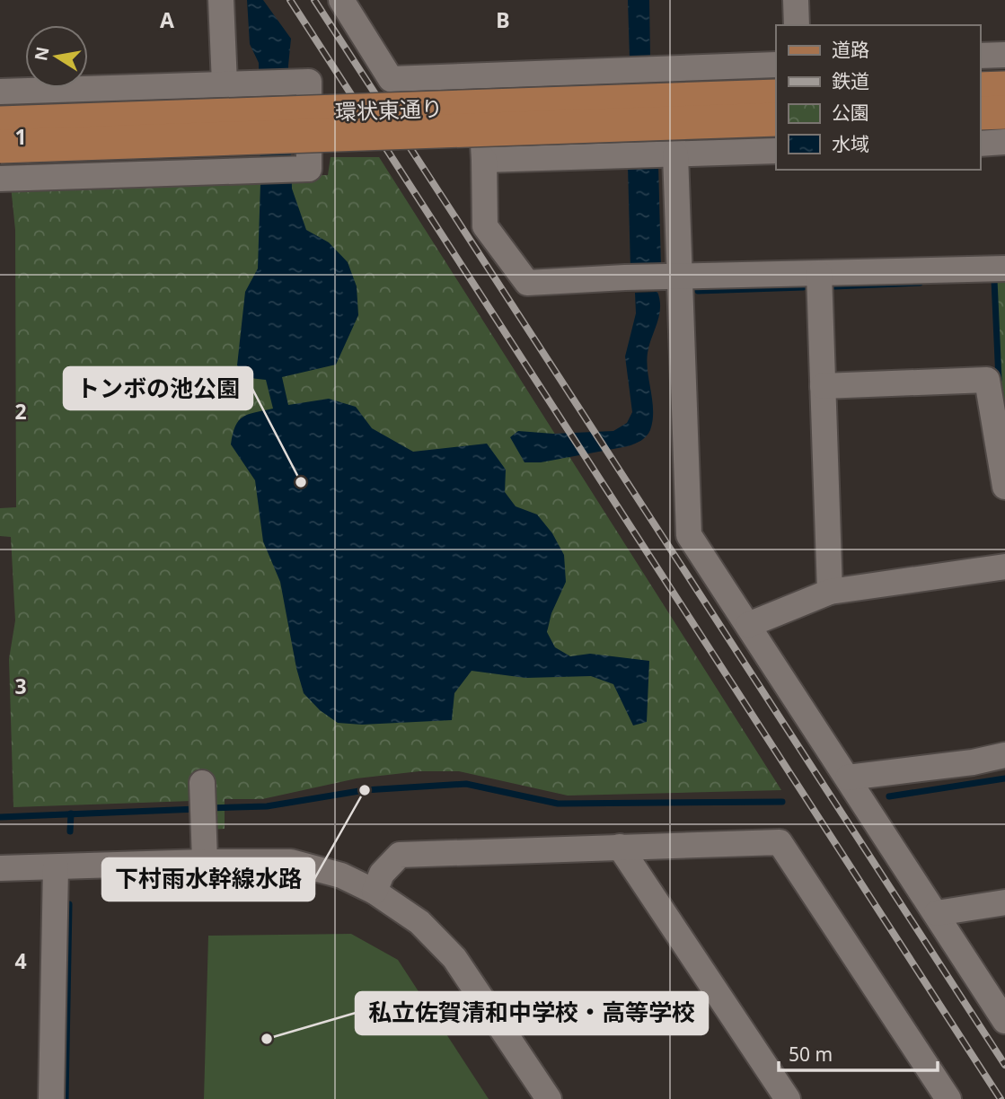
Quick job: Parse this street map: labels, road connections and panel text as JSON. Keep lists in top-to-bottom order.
{
  "streets": {
    "main road": ["環状東通り"]
  },
  "places": ["トンボの池公園", "下村雨水幹線水路", "私立佐賀清和中学校・高等学校"],
  "legend": [
    "道路",
    "鉄道",
    "公園",
    "水域"
  ],
  "scale_bar": "50 m",
  "north": "left",
  "grid": {
    "columns": ["A", "B"],
    "rows": [
      "1",
      "2",
      "3",
      "4"
    ]
  }
}
